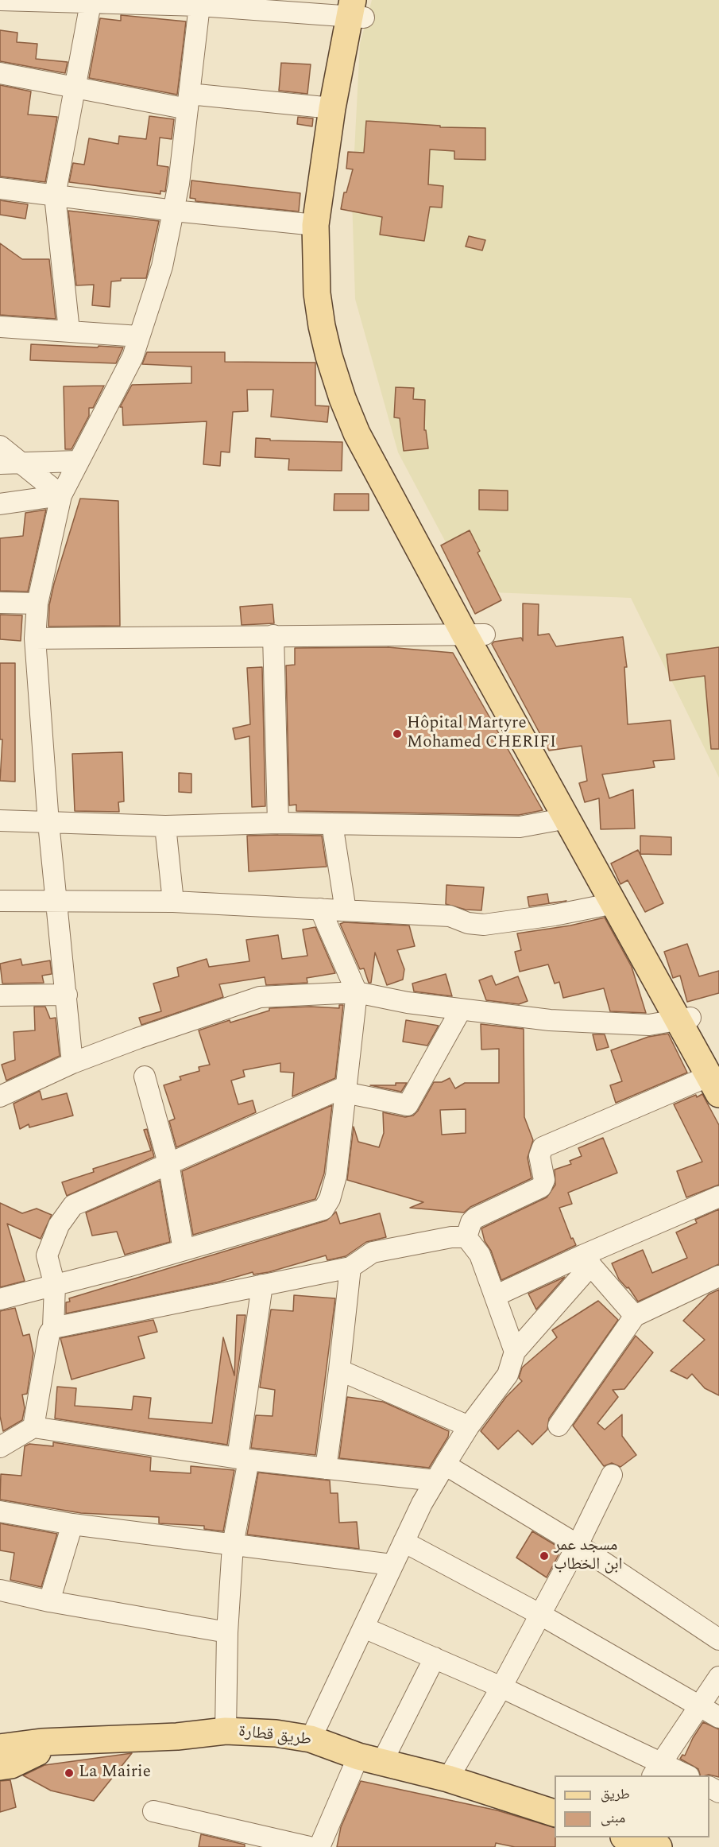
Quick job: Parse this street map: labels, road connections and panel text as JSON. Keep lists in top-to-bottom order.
{
  "streets": {
    "main road": ["طريق قطارة"]
  },
  "places": ["Hôpital Martyre Mohamed CHERIFI", "مسجد عمر ابن الخطاب", "La Mairie"],
  "legend": ["طريق", "مبنى"]
}
